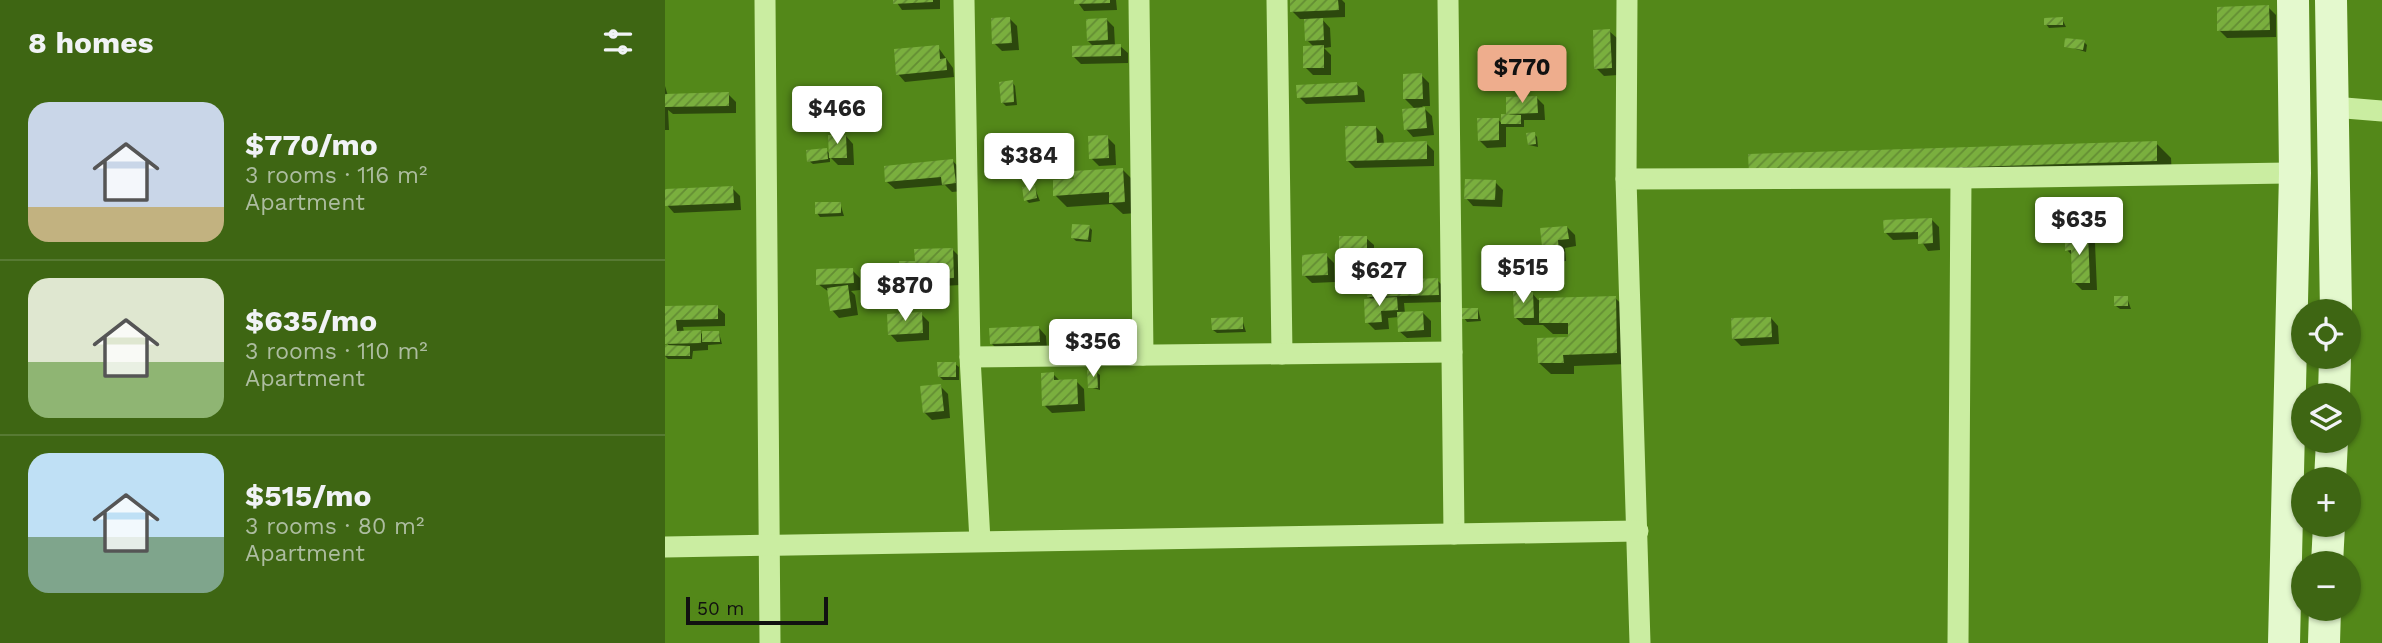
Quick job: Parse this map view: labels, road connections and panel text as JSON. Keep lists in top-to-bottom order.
{
  "scale_bar": "50 m",
  "page": {
    "heading": "8 homes",
    "price": [
      "$770",
      "$466",
      "$384",
      "$635",
      "$515",
      "$627",
      "$870",
      "$356"
    ],
    "list": [
      {
        "name": "$770/mo",
        "note": "3 rooms · 116 m² · Apartment"
      },
      {
        "name": "$635/mo",
        "note": "3 rooms · 110 m² · Apartment"
      },
      {
        "name": "$515/mo",
        "note": "3 rooms · 80 m² · Apartment"
      }
    ],
    "map_buttons": ["+", "−"],
    "scale": "50 m"
  }
}
